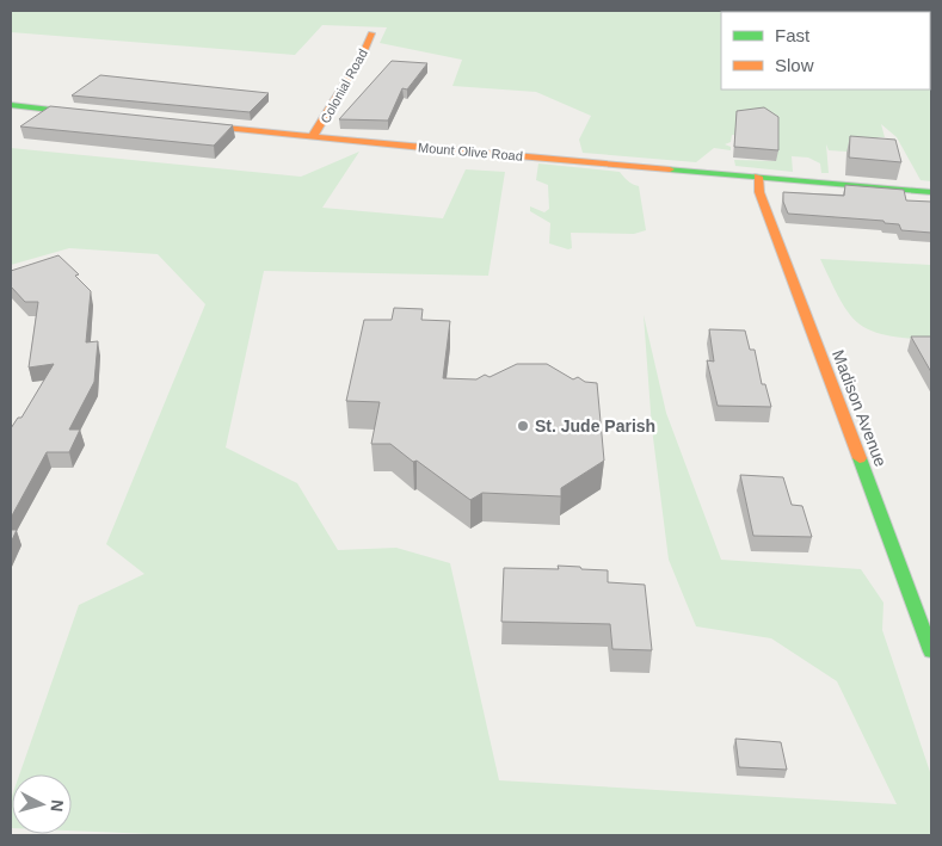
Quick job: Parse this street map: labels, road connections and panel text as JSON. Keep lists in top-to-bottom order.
{
  "streets": {
    "street": ["Colonial Road", "Mount Olive Road", "Madison Avenue"]
  },
  "crossings": [
    ["Colonial Road", "Mount Olive Road"],
    ["Mount Olive Road", "Madison Avenue"]
  ],
  "places": ["St. Jude Parish"],
  "legend": ["Fast", "Slow"],
  "north": "right"
}
